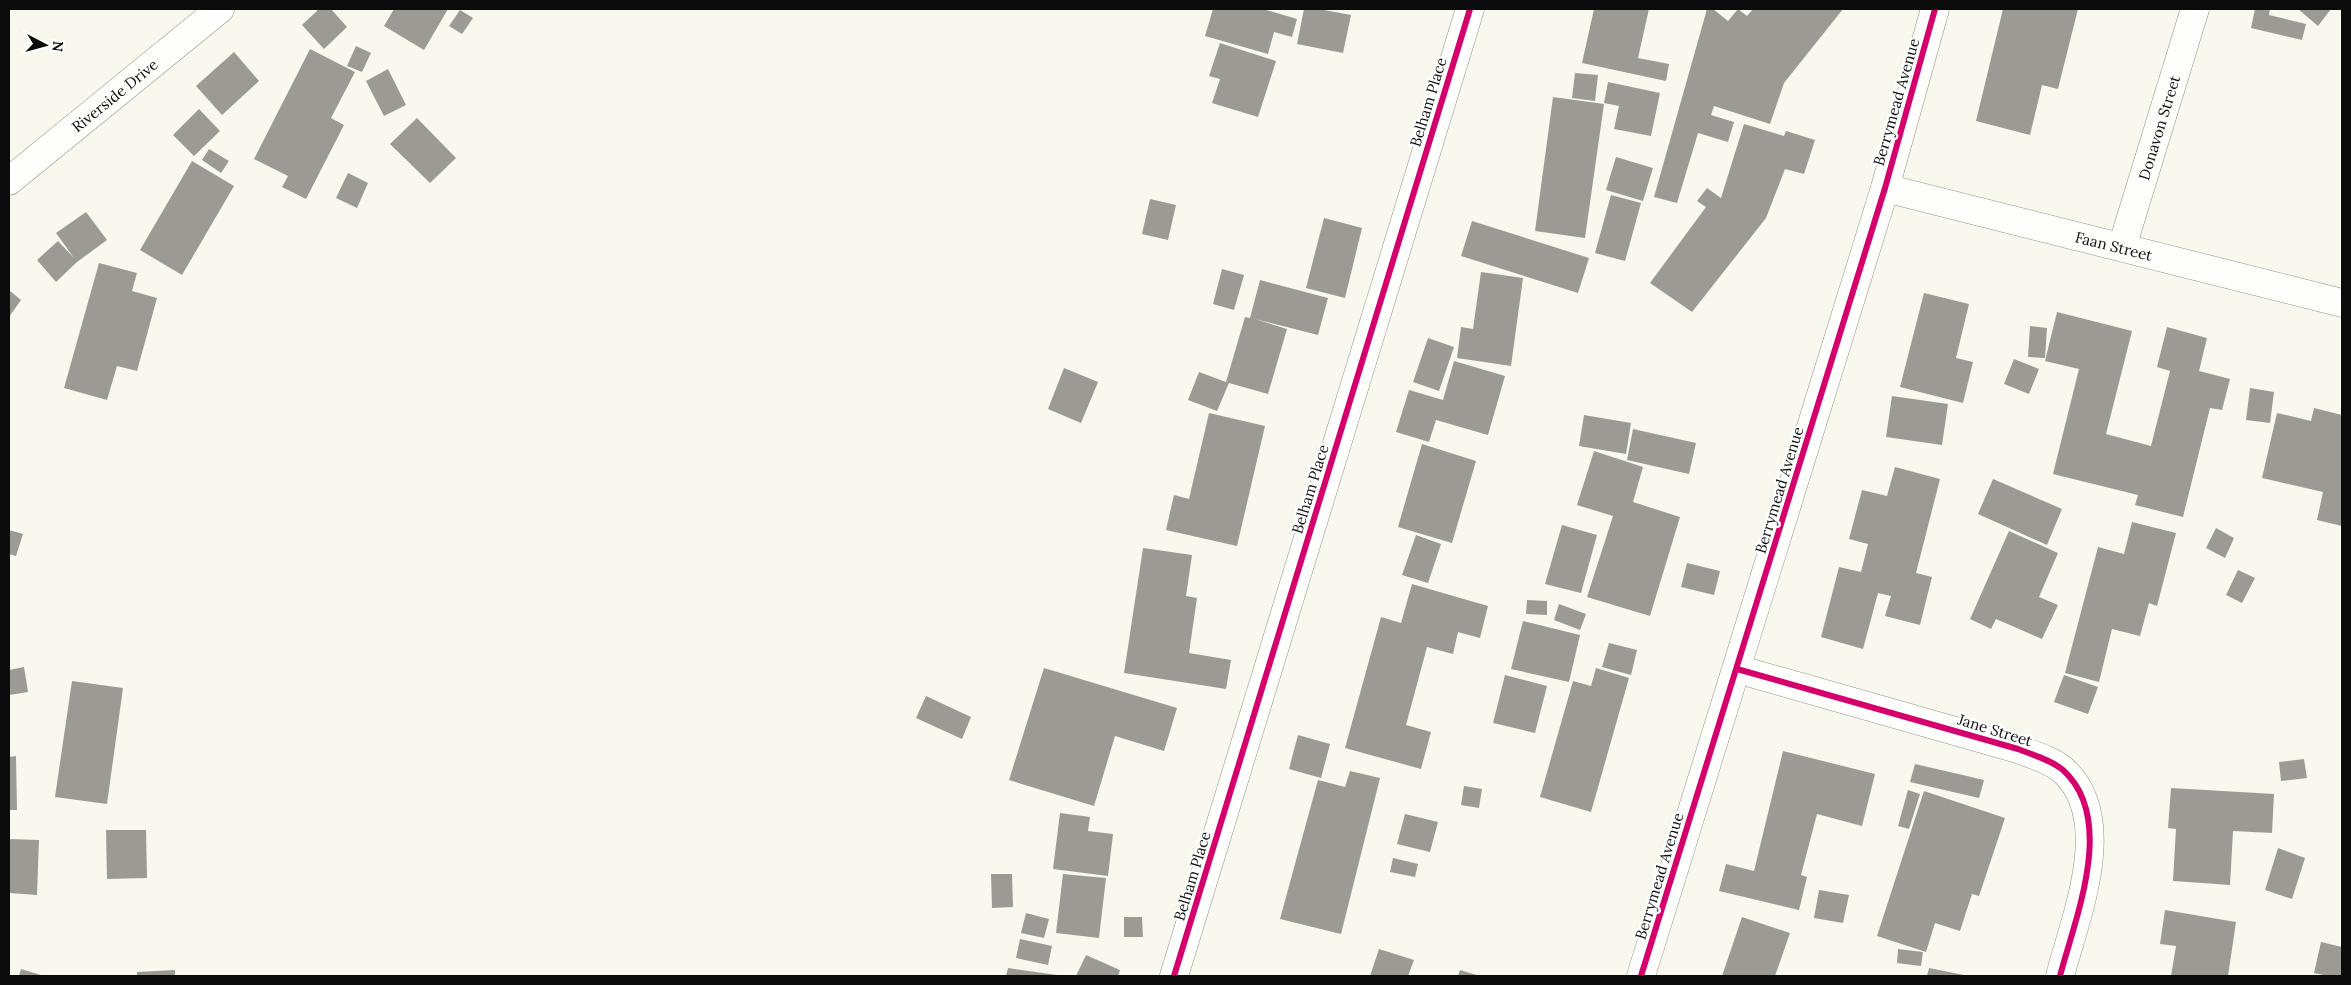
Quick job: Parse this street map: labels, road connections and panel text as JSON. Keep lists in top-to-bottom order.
{
  "streets": {
    "street": [
      "Riverside Drive",
      "Belham Place",
      "Berrymead Avenue",
      "Donavon Street",
      "Faan Street",
      "Jane Street"
    ]
  },
  "crossings": [
    ["Berrymead Avenue", "Faan Street"],
    ["Berrymead Avenue", "Jane Street"],
    ["Donavon Street", "Faan Street"]
  ],
  "north": "right"
}
